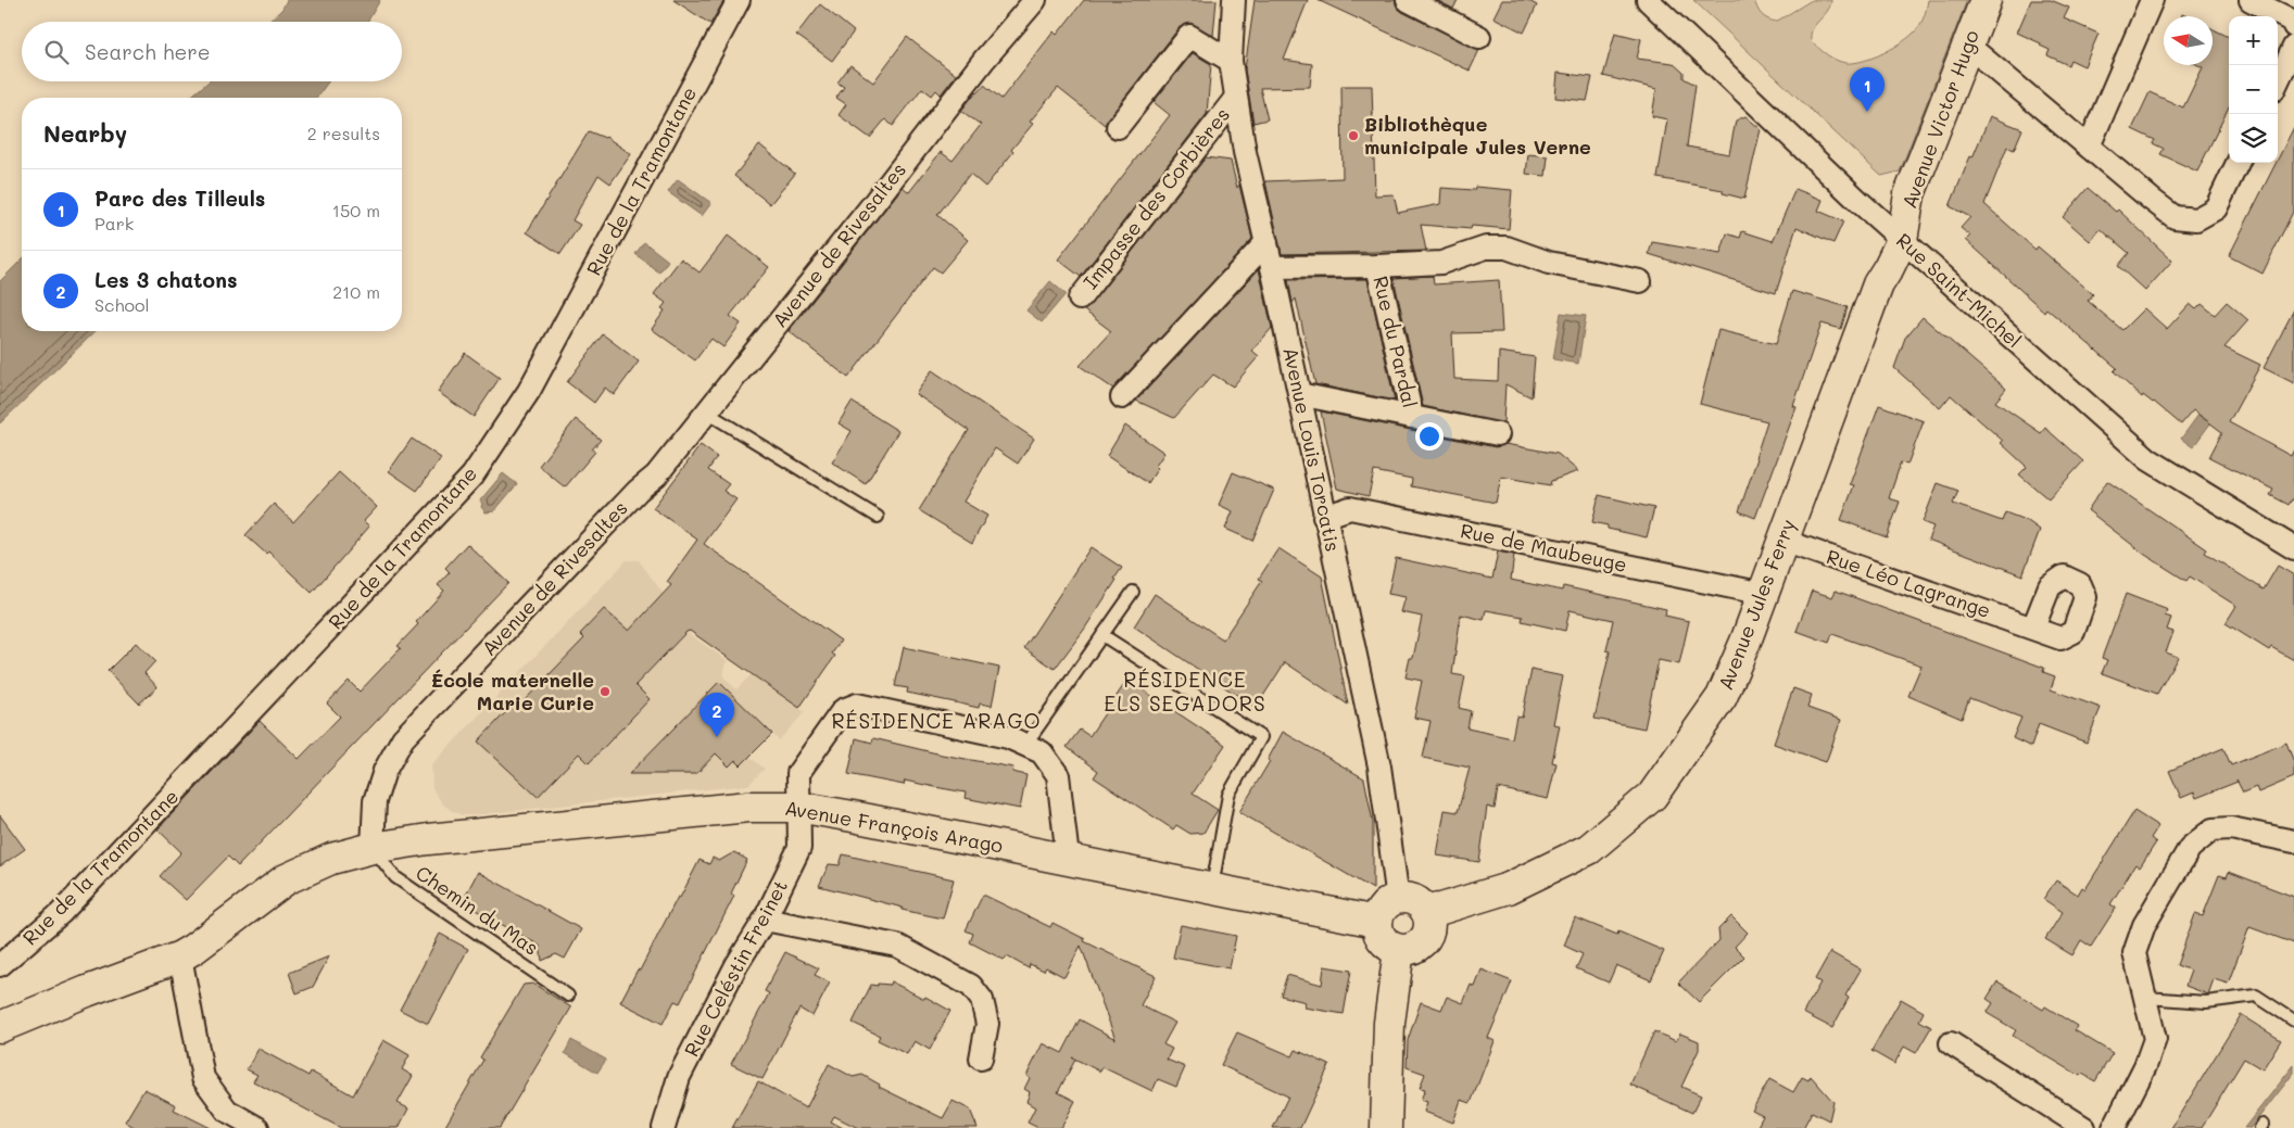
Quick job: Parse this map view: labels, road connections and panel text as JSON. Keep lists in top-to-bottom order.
{
  "streets": {
    "main road": ["Avenue Victor Hugo", "Avenue Jules Ferry", "Avenue François Arago"],
    "street": [
      "Rue de la Tramontane",
      "Impasse des Corbières",
      "Avenue de Rivesaltes",
      "Rue Saint-Michel",
      "Rue du Pardal",
      "Avenue Louis Torcatis",
      "Rue de Maubeuge",
      "Rue Léo Lagrange",
      "Rue Celéstin Freinet"
    ],
    "lane": ["Chemin du Mas"]
  },
  "crossings": [
    ["Avenue Victor Hugo", "Rue Saint-Michel"],
    ["Avenue Victor Hugo", "Avenue Jules Ferry"],
    ["Impasse des Corbières", "Avenue Louis Torcatis"],
    ["Avenue de Rivesaltes", "Avenue François Arago"],
    ["Avenue de Rivesaltes", "Chemin du Mas"],
    ["Rue Saint-Michel", "Avenue Jules Ferry"],
    ["Avenue Louis Torcatis", "Rue de Maubeuge"],
    ["Avenue Louis Torcatis", "Avenue Jules Ferry"],
    ["Avenue Louis Torcatis", "Avenue François Arago"],
    ["Rue de Maubeuge", "Avenue Jules Ferry"],
    ["Rue Léo Lagrange", "Avenue Jules Ferry"],
    ["Avenue Jules Ferry", "Avenue François Arago"],
    ["Avenue François Arago", "Chemin du Mas"],
    ["Avenue François Arago", "Rue Celéstin Freinet"]
  ],
  "districts": ["RÉSIDENCE ELS SEGADORS", "RÉSIDENCE ARAGO"],
  "places": ["Bibliothèque municipale Jules Verne", "École maternelle Marie Curie"],
  "north": "left",
  "page": {
    "map_buttons": ["+", "−"],
    "search": "Search here",
    "pins": ["1", "2"],
    "heading": ["Nearby", "2 results"],
    "list": [
      {
        "mark": "1",
        "name": "Parc des Tilleuls",
        "note": "Park",
        "value": "150 m"
      },
      {
        "mark": "2",
        "name": "Les 3 chatons",
        "note": "School",
        "value": "210 m"
      }
    ]
  }
}
